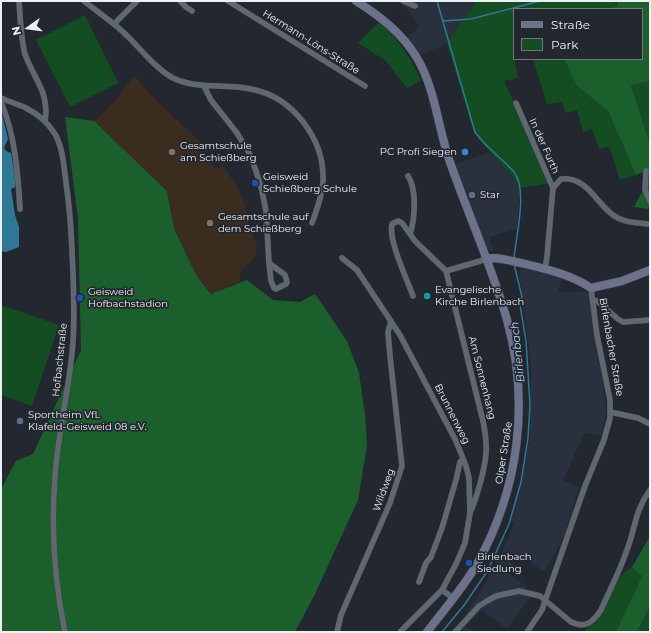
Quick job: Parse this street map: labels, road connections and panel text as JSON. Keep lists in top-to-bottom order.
{
  "streets": {
    "main road": ["Birlenbacher Straße", "Olper Straße"],
    "street": [
      "Hermann-Löns-Straße",
      "In der Furth",
      "Hofbachstraße",
      "Am Sonnenhang",
      "Brunnenweg",
      "Wildweg"
    ]
  },
  "crossings": [
    ["In der Furth", "Birlenbacher Straße"],
    ["Birlenbacher Straße", "Olper Straße"],
    ["Am Sonnenhang", "Brunnenweg"],
    ["Brunnenweg", "Wildweg"]
  ],
  "water": ["Birlenbach"],
  "places": [
    "Gesamtschule am Schießberg",
    "PC Profi Siegen",
    "Geisweid Schießberg Schule",
    "Star",
    "Gesamtschule auf dem Schießberg",
    "Evangelische Kirche Birlenbach",
    "Geisweid Hofbachstadion",
    "Sportheim VfL Klafeld-Geisweid 08 e.V.",
    "Birlenbach Siedlung"
  ],
  "legend": ["Straße", "Park"],
  "north": "left"
}
